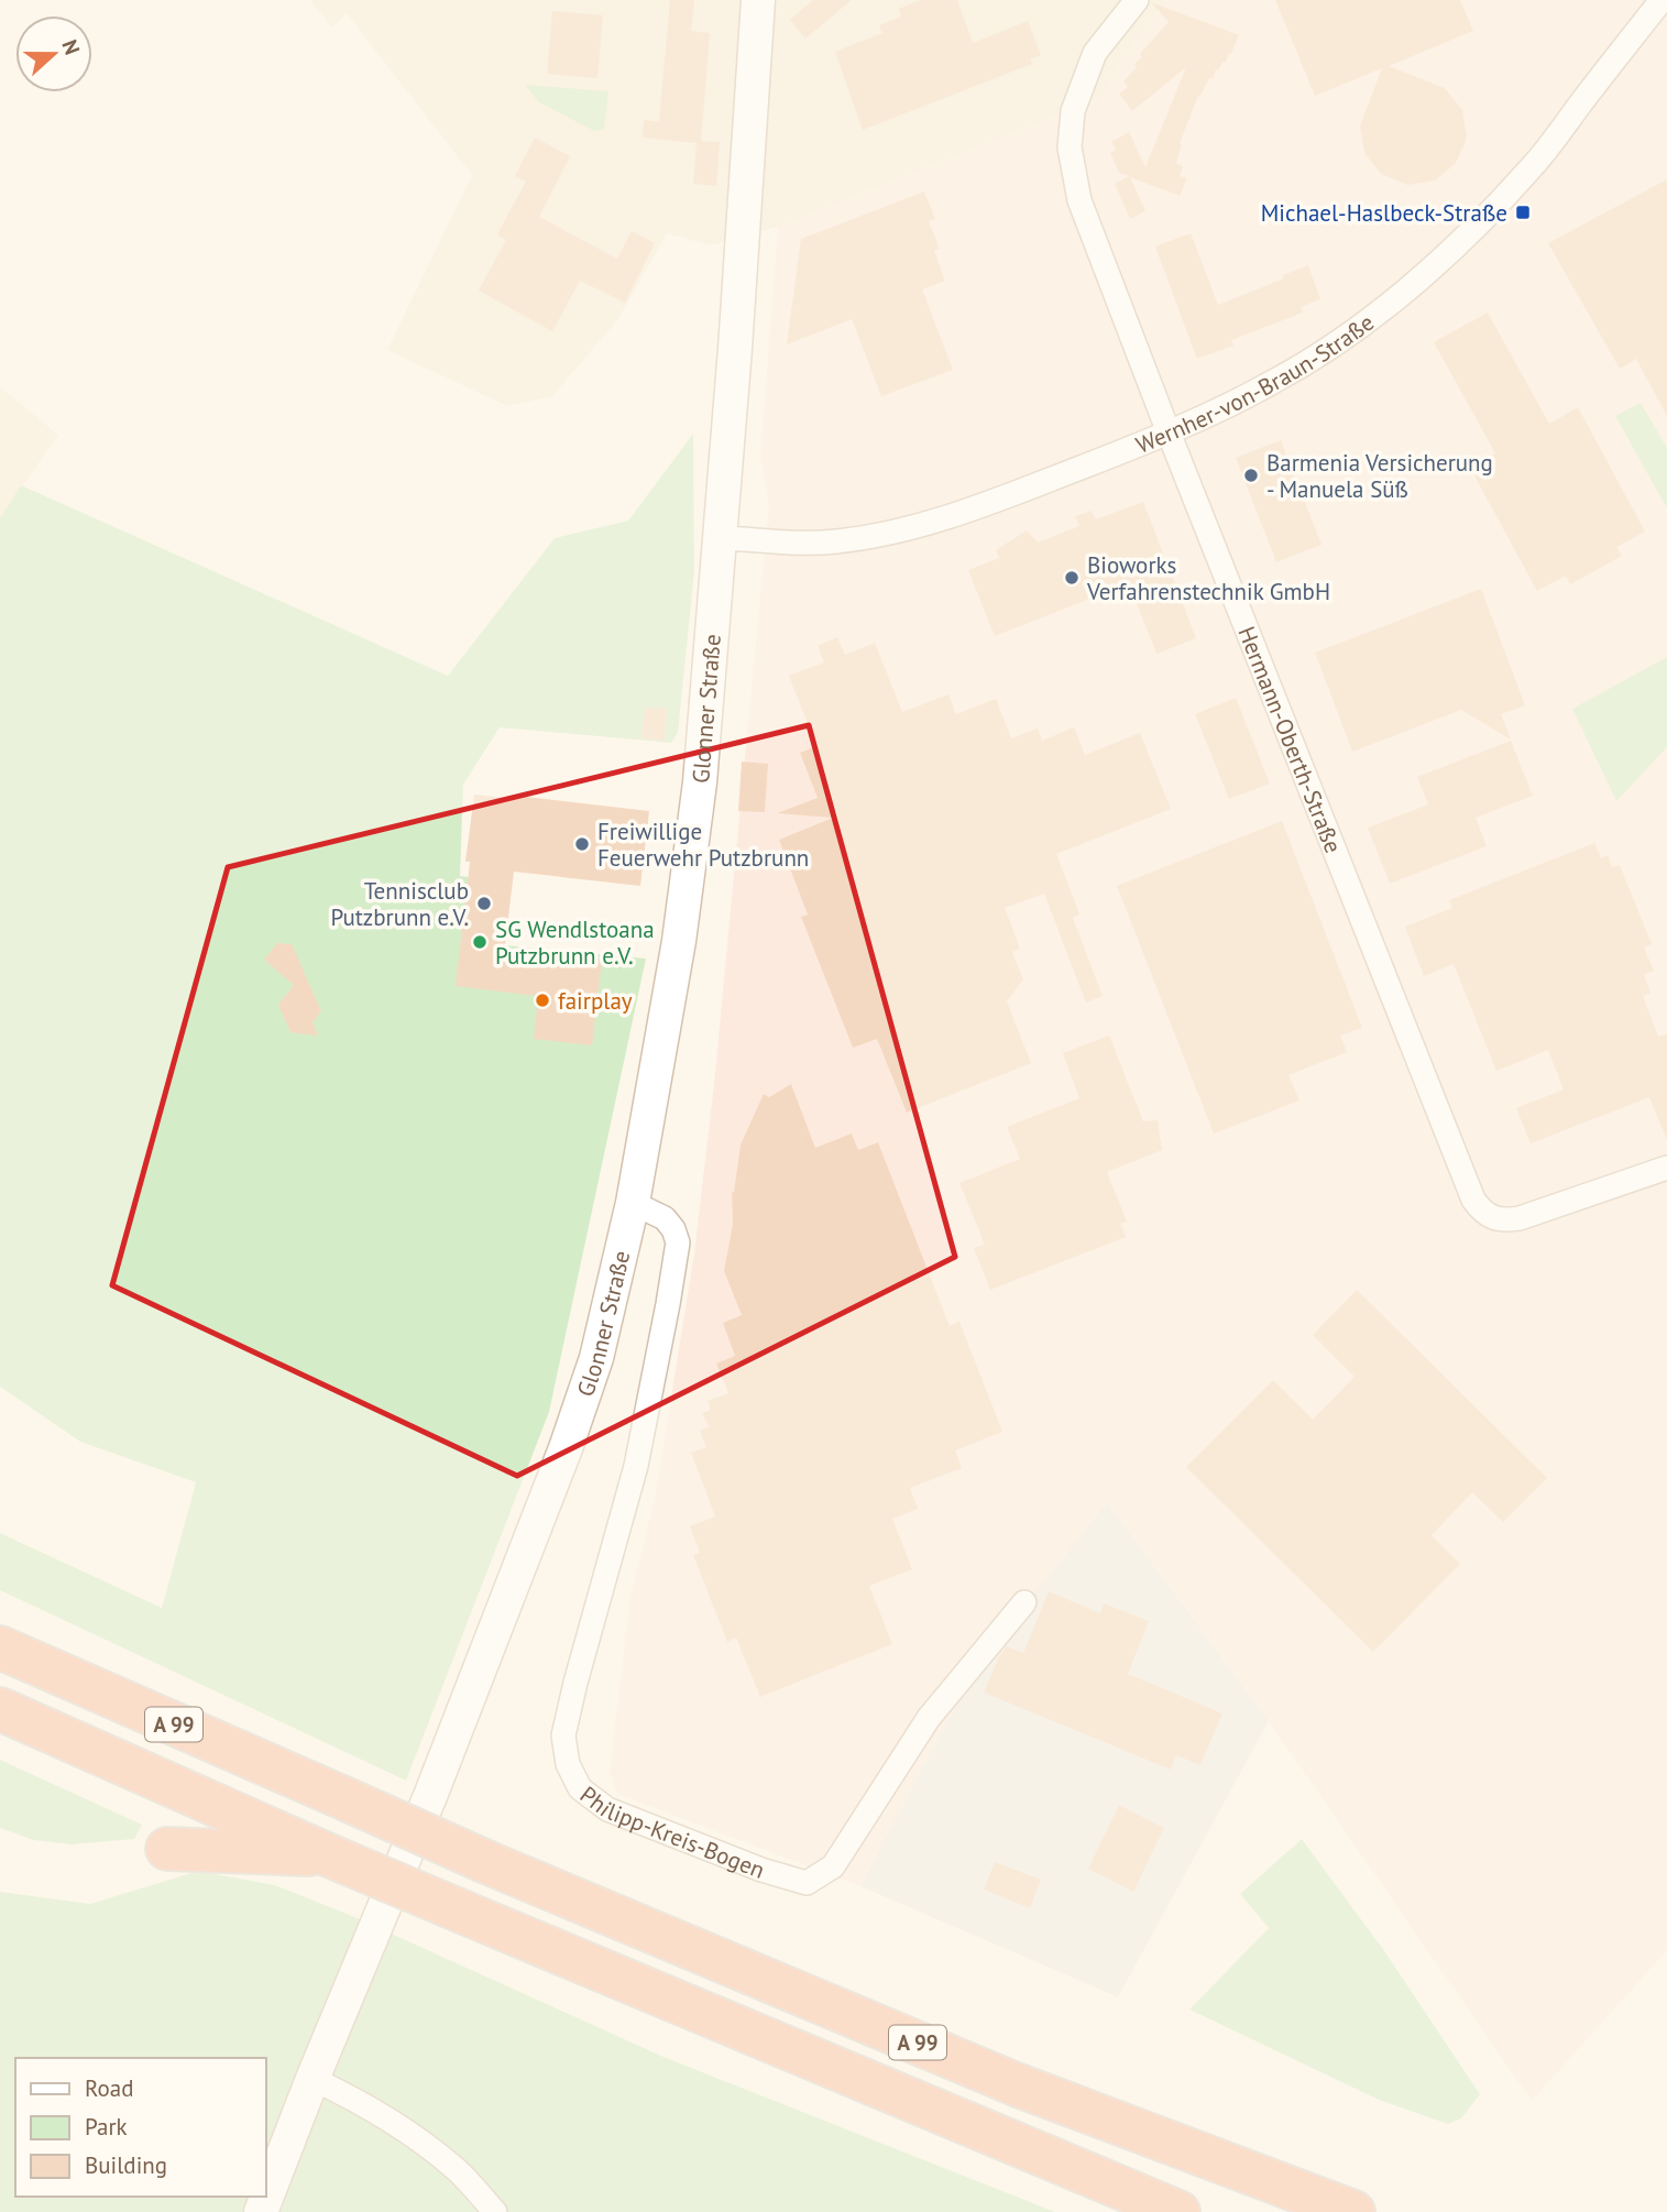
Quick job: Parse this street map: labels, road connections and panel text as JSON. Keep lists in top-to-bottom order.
{
  "streets": {
    "highway": ["A 99"],
    "street": [
      "Wernher-von-Braun-Straße",
      "Glonner Straße",
      "Hermann-Oberth-Straße",
      "Philipp-Kreis-Bogen"
    ]
  },
  "crossings": [
    ["Wernher-von-Braun-Straße", "Glonner Straße"],
    ["Wernher-von-Braun-Straße", "Hermann-Oberth-Straße"],
    ["Glonner Straße", "Philipp-Kreis-Bogen"]
  ],
  "places": {
    "transit": ["Michael-Haslbeck-Straße"],
    "other": [
      "Barmenia Versicherung - Manuela Süß",
      "Bioworks Verfahrenstechnik GmbH",
      "Freiwillige Feuerwehr Putzbrunn",
      "Tennisclub Putzbrunn e.V.",
      "SG Wendlstoana Putzbrunn e.V.",
      "fairplay"
    ]
  },
  "legend": ["Road", "Park", "Building"],
  "north": "right"
}
